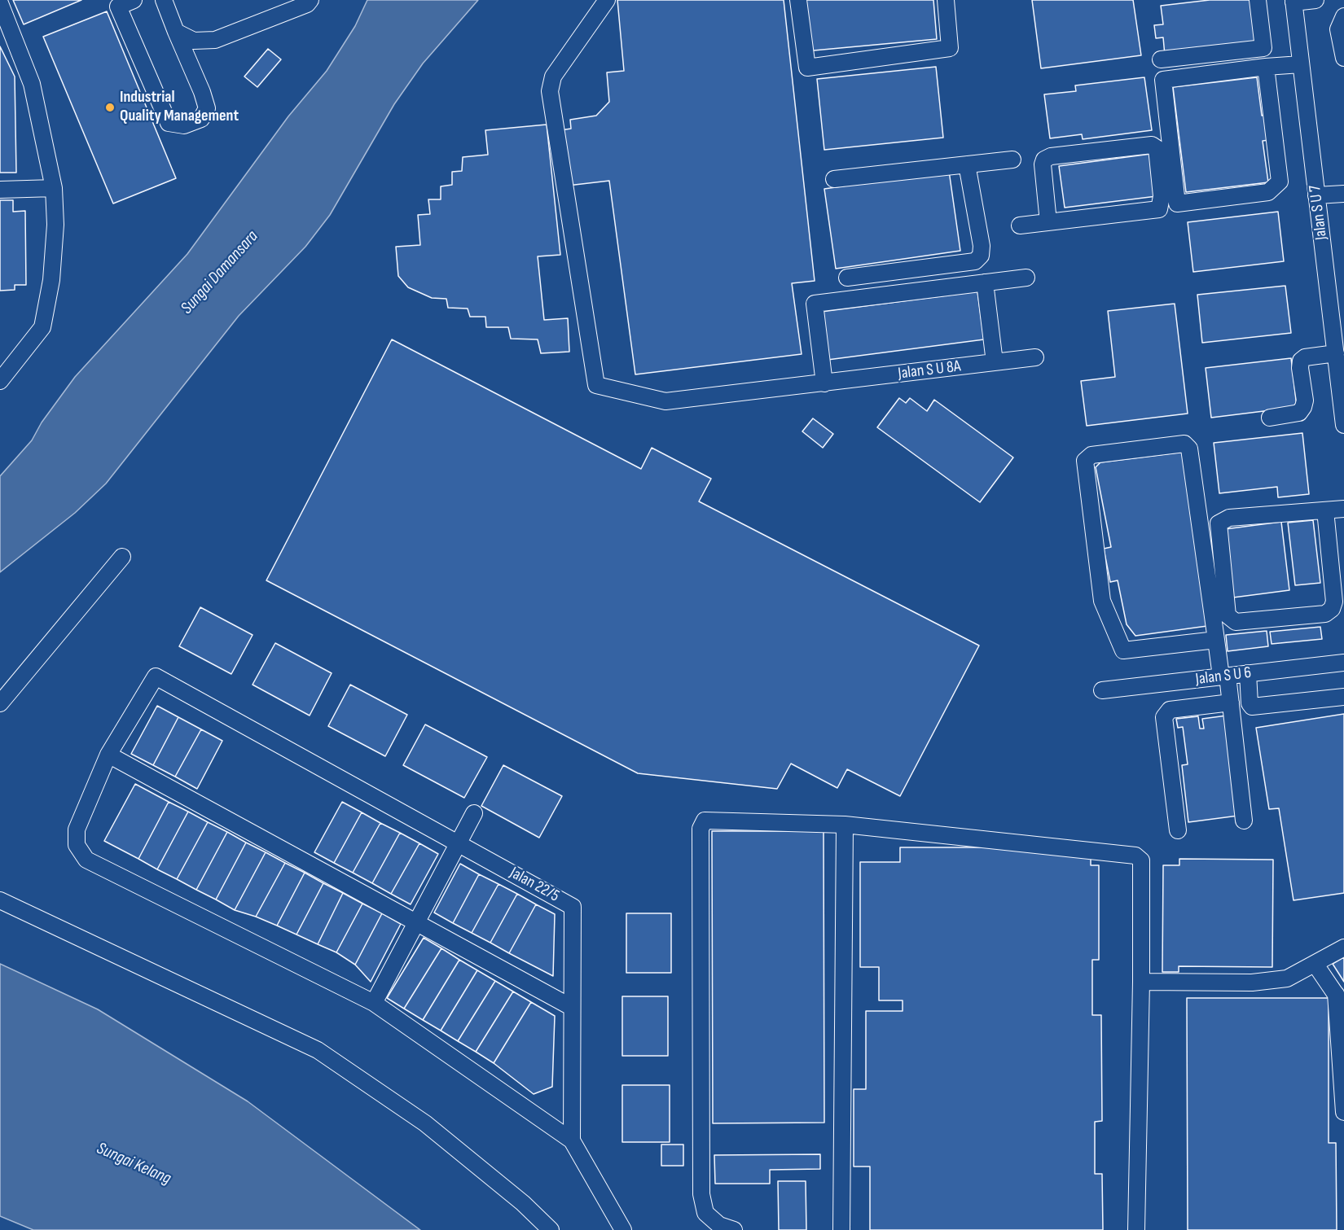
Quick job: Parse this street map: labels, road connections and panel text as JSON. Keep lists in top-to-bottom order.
{
  "streets": {
    "street": [
      "Jalan S U 7",
      "Jalan S U 8A",
      "Jalan S U 6",
      "Jalan 22/5"
    ]
  },
  "water": ["Sungai Damansara", "Sungai Kelang"],
  "places": ["Industrial Quality Management"]
}
